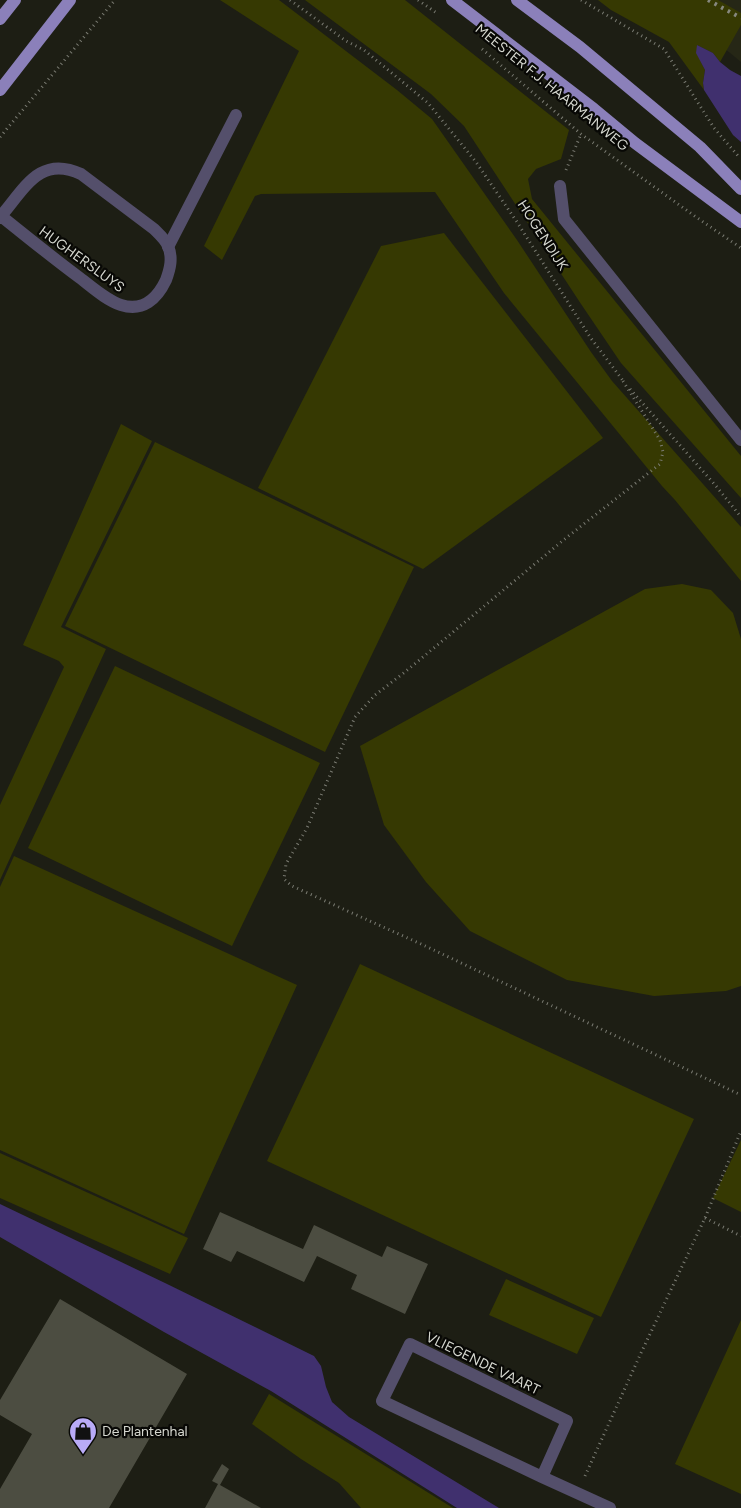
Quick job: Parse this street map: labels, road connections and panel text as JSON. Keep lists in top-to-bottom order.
{
  "streets": {
    "main road": ["MEESTER F.J. HAARMANWEG"],
    "street": ["HOGENDIJK", "HUGHERSLUYS", "VLIEGENDE VAART"]
  },
  "places": {
    "shop": ["De Plantenhal"]
  }
}
